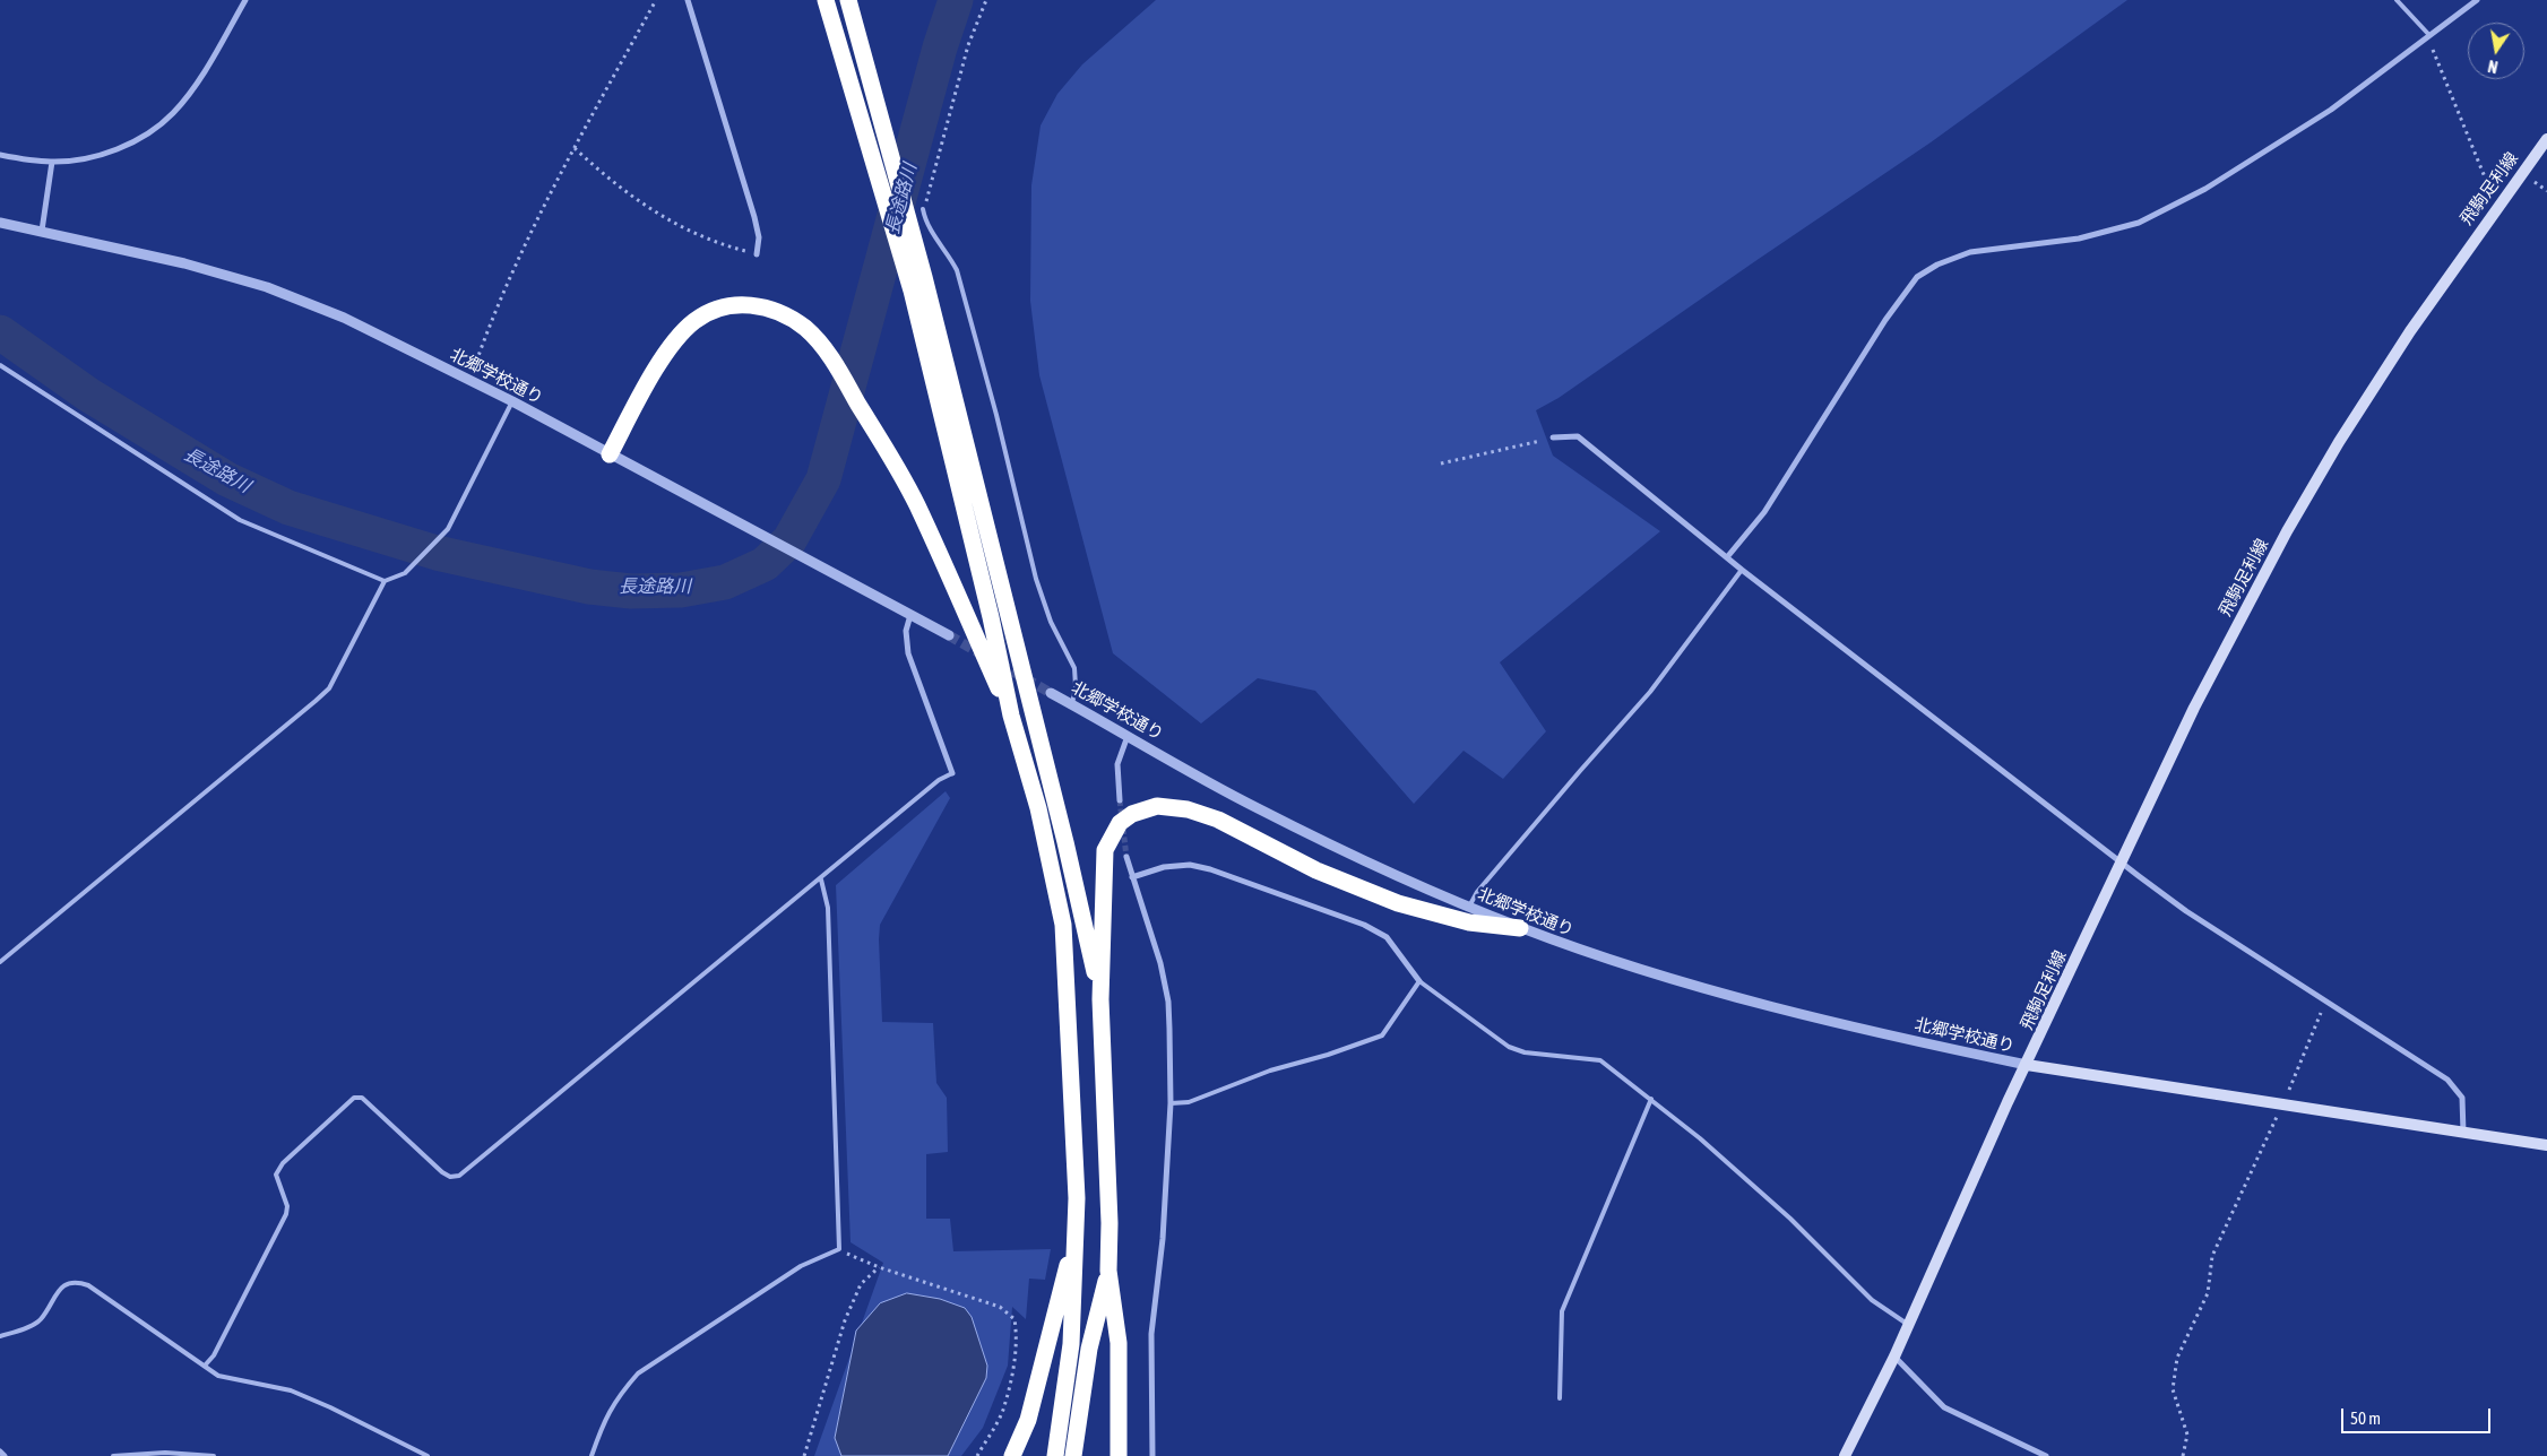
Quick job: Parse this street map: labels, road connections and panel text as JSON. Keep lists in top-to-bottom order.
{
  "streets": {
    "main road": ["飛駒足利線"],
    "street": ["北郷学校通り"]
  },
  "crossings": [
    ["飛駒足利線", "北郷学校通り"]
  ],
  "water": ["長途路川"],
  "scale_bar": "50 m",
  "north": "bottom"
}
